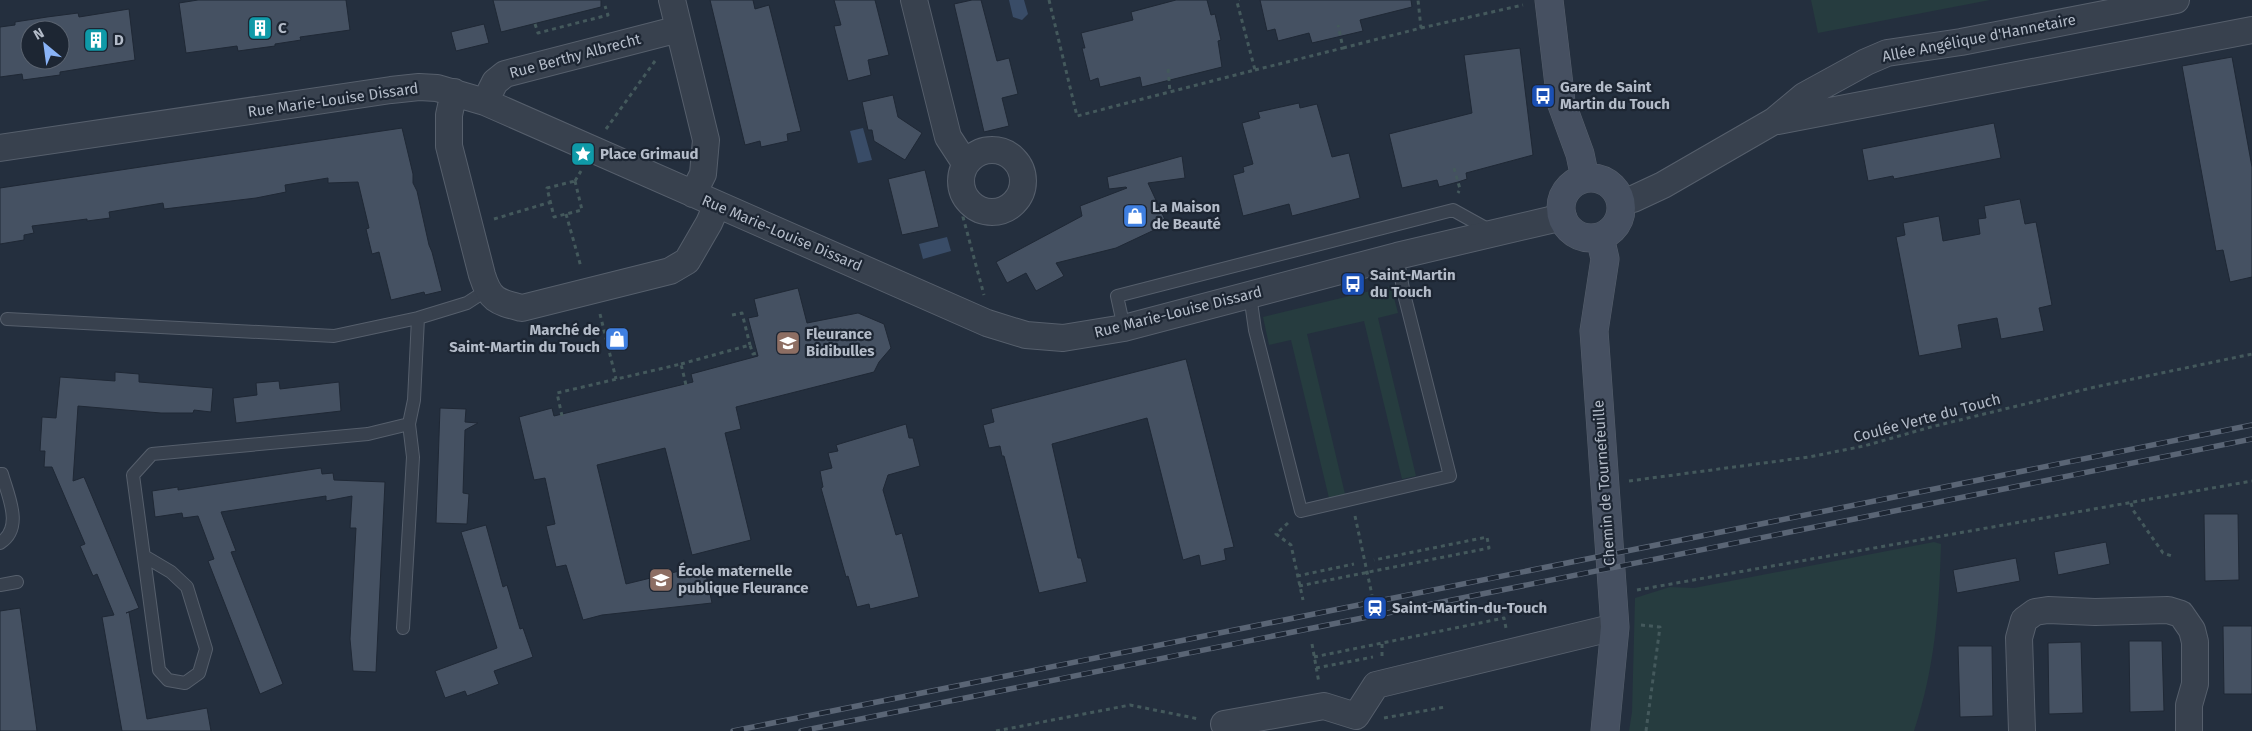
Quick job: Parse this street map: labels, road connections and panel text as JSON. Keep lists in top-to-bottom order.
{
  "streets": {
    "street": [
      "Allée Angélique d'Hannetaire",
      "Rue Berthy Albrecht",
      "Rue Marie-Louise Dissard",
      "Chemin de Tournefeuille"
    ],
    "path": ["Coulée Verte du Touch"]
  },
  "crossings": [
    ["Allée Angélique d'Hannetaire", "Rue Marie-Louise Dissard"],
    ["Allée Angélique d'Hannetaire", "Chemin de Tournefeuille"],
    ["Rue Berthy Albrecht", "Rue Marie-Louise Dissard"],
    ["Rue Marie-Louise Dissard", "Chemin de Tournefeuille"],
    ["Coulée Verte du Touch", "Chemin de Tournefeuille"]
  ],
  "places": {
    "building": ["C", "D"],
    "bus stop": ["Gare de Saint Martin du Touch", "Saint-Martin du Touch"],
    "place": ["Place Grimaud"],
    "shop": ["La Maison de Beauté", "Marché de Saint-Martin du Touch"],
    "school or university": ["Fleurance Bidibulles", "École maternelle publique Fleurance"],
    "station": ["Saint-Martin-du-Touch"]
  },
  "north": "top left"
}
